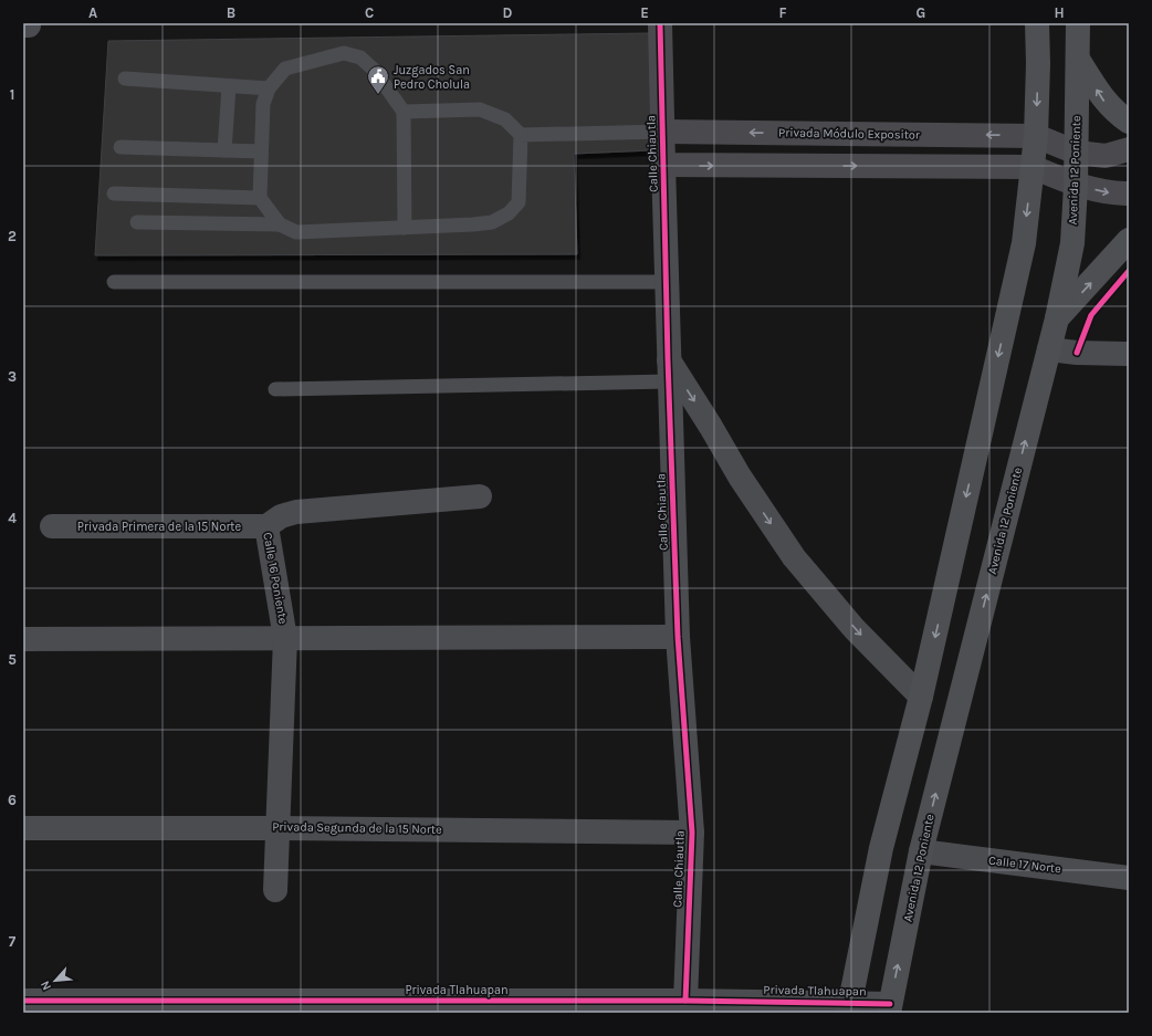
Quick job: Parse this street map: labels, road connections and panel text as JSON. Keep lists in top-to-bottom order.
{
  "streets": {
    "main road": ["Avenida 12 Poniente"],
    "street": [
      "Privada Módulo Expositor",
      "Calle Chiautla",
      "Privada Primera de la 15 Norte",
      "Calle 16 Poniente",
      "Privada Segunda de la 15 Norte",
      "Calle 17 Norte",
      "Privada Tlahuapan"
    ]
  },
  "crossings": [
    ["Privada Módulo Expositor", "Calle Chiautla"],
    ["Calle Chiautla", "Privada Segunda de la 15 Norte"],
    ["Calle Chiautla", "Privada Tlahuapan"],
    ["Avenida 12 Poniente", "Calle 17 Norte"],
    ["Avenida 12 Poniente", "Privada Tlahuapan"],
    ["Privada Primera de la 15 Norte", "Calle 16 Poniente"],
    ["Calle 16 Poniente", "Privada Segunda de la 15 Norte"]
  ],
  "places": {
    "public building": ["Juzgados San Pedro Cholula"]
  },
  "north": "bottom left",
  "grid": {
    "columns": [
      "A",
      "B",
      "C",
      "D",
      "E",
      "F",
      "G",
      "H"
    ],
    "rows": [
      "1",
      "2",
      "3",
      "4",
      "5",
      "6",
      "7"
    ]
  }
}
